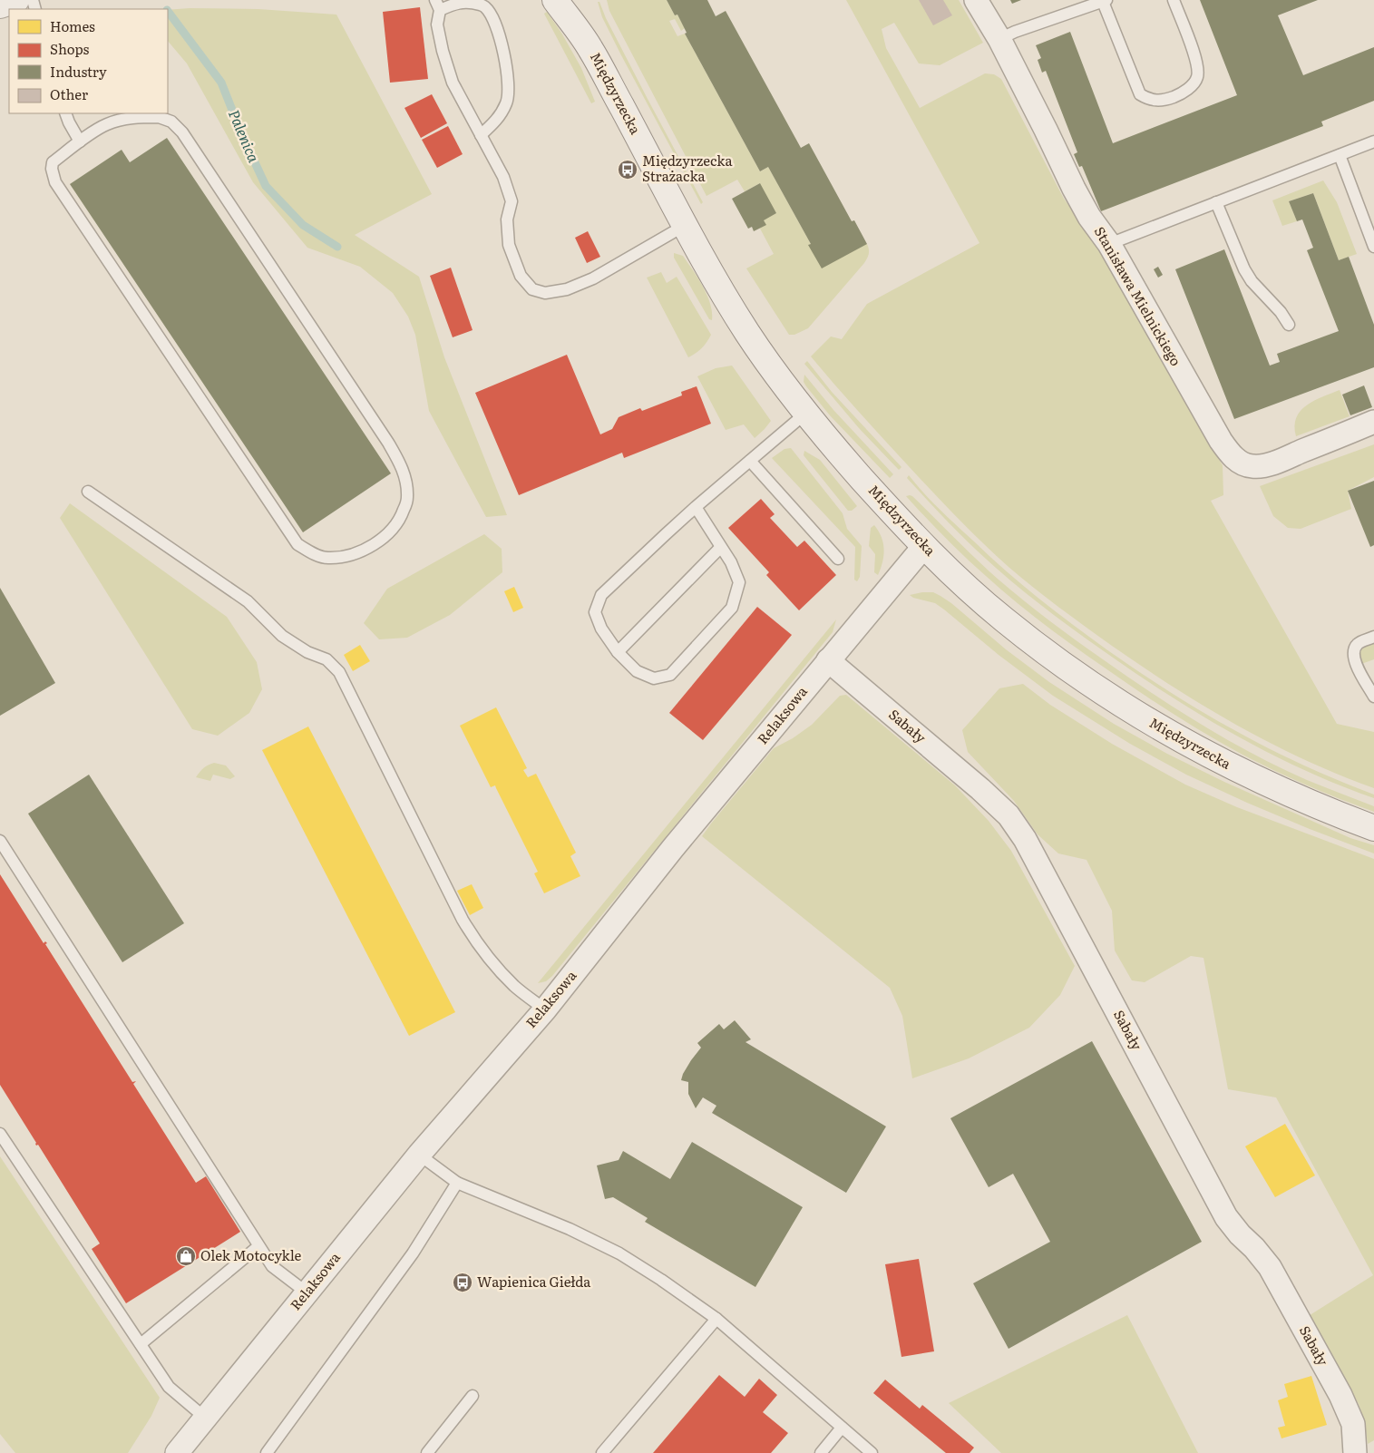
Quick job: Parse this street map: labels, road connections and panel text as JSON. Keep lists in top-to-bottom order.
{
  "streets": {
    "main road": ["Międzyrzecka"],
    "street": ["Stanisława Mielnickiego", "Relaksowa", "Sabały"]
  },
  "crossings": [
    ["Międzyrzecka", "Relaksowa"],
    ["Relaksowa", "Sabały"]
  ],
  "water": ["Palenica"],
  "places": {
    "bus stop": ["Międzyrzecka Strażacka", "Wapienica Giełda"],
    "shop": ["Olek Motocykle"]
  },
  "legend": [
    "Homes",
    "Shops",
    "Industry",
    "Other"
  ]
}
